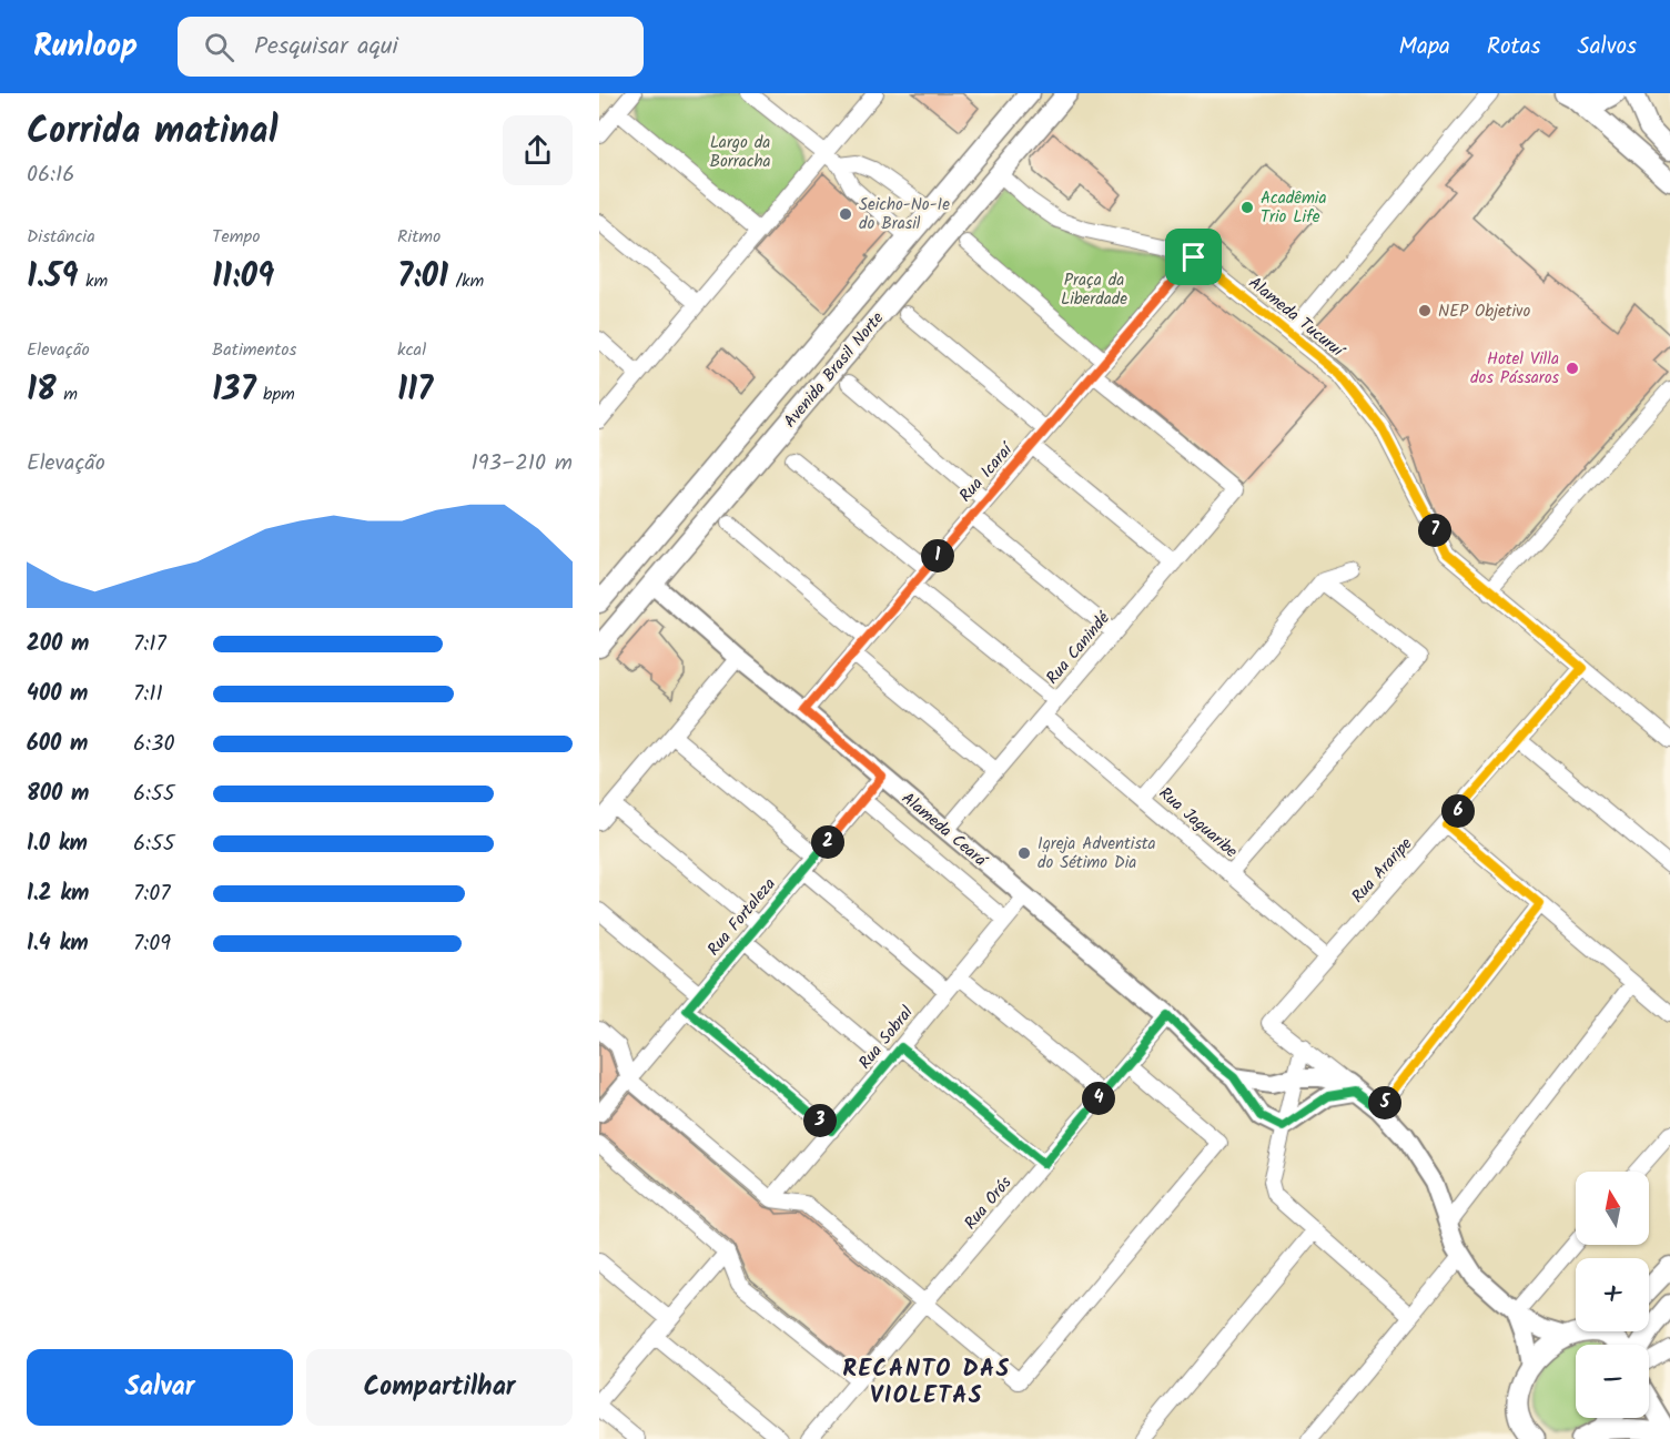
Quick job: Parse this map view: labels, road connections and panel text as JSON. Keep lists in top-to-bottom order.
{
  "streets": {
    "main road": ["Avenida Brasil Norte"],
    "street": [
      "Alameda Tucuruí",
      "Rua Icaraí",
      "Rua Canindé",
      "Rua Jaguaribe",
      "Alameda Ceará",
      "Rua Araripe",
      "Rua Fortaleza",
      "Rua Sobral",
      "Rua Orós"
    ]
  },
  "crossings": [
    ["Alameda Tucuruí", "Avenida Brasil Norte"],
    ["Alameda Tucuruí", "Rua Icaraí"],
    ["Alameda Tucuruí", "Rua Araripe"],
    ["Avenida Brasil Norte", "Alameda Ceará"],
    ["Rua Icaraí", "Rua Canindé"],
    ["Rua Icaraí", "Alameda Ceará"],
    ["Rua Canindé", "Rua Jaguaribe"],
    ["Rua Canindé", "Alameda Ceará"],
    ["Rua Jaguaribe", "Rua Araripe"],
    ["Alameda Ceará", "Rua Fortaleza"],
    ["Alameda Ceará", "Rua Sobral"],
    ["Alameda Ceará", "Rua Orós"]
  ],
  "districts": ["RECANTO DAS VIOLETAS"],
  "parks": ["Largo da Borracha", "Praça da Liberdade"],
  "places": [
    "Acadêmia Trio Life",
    "Seicho-No-Ie do Brasil",
    "NEP Objetivo",
    "Hotel Villa dos Pássaros",
    "Igreja Adventista do Sétimo Dia"
  ],
  "north": "top",
  "page": {
    "header": "Runloop",
    "search": "Pesquisar aqui",
    "nav": ["Mapa", "Rotas", "Salvos"],
    "heading": ["Corrida matinal", "06:16"],
    "stats": [
      ["Distância", "1.59 km"],
      ["Tempo", "11:09"],
      ["Ritmo", "7:01 /km"],
      ["Elevação", "18 m"],
      ["Batimentos", "137 bpm"],
      ["kcal", "117"]
    ],
    "chart": ["Elevação", "193–210 m"],
    "pins": [
      "7",
      "1",
      "6",
      "2",
      "4",
      "5",
      "3"
    ],
    "list": [
      {
        "name": "200 m",
        "note": "7:17"
      },
      {
        "name": "400 m",
        "note": "7:11"
      },
      {
        "name": "600 m",
        "note": "6:30"
      },
      {
        "name": "800 m",
        "note": "6:55"
      },
      {
        "name": "1.0 km",
        "note": "6:55"
      },
      {
        "name": "1.2 km",
        "note": "7:07"
      },
      {
        "name": "1.4 km",
        "note": "7:09"
      }
    ],
    "map_buttons": ["+", "−"],
    "buttons": ["Salvar", "Compartilhar"]
  }
}
